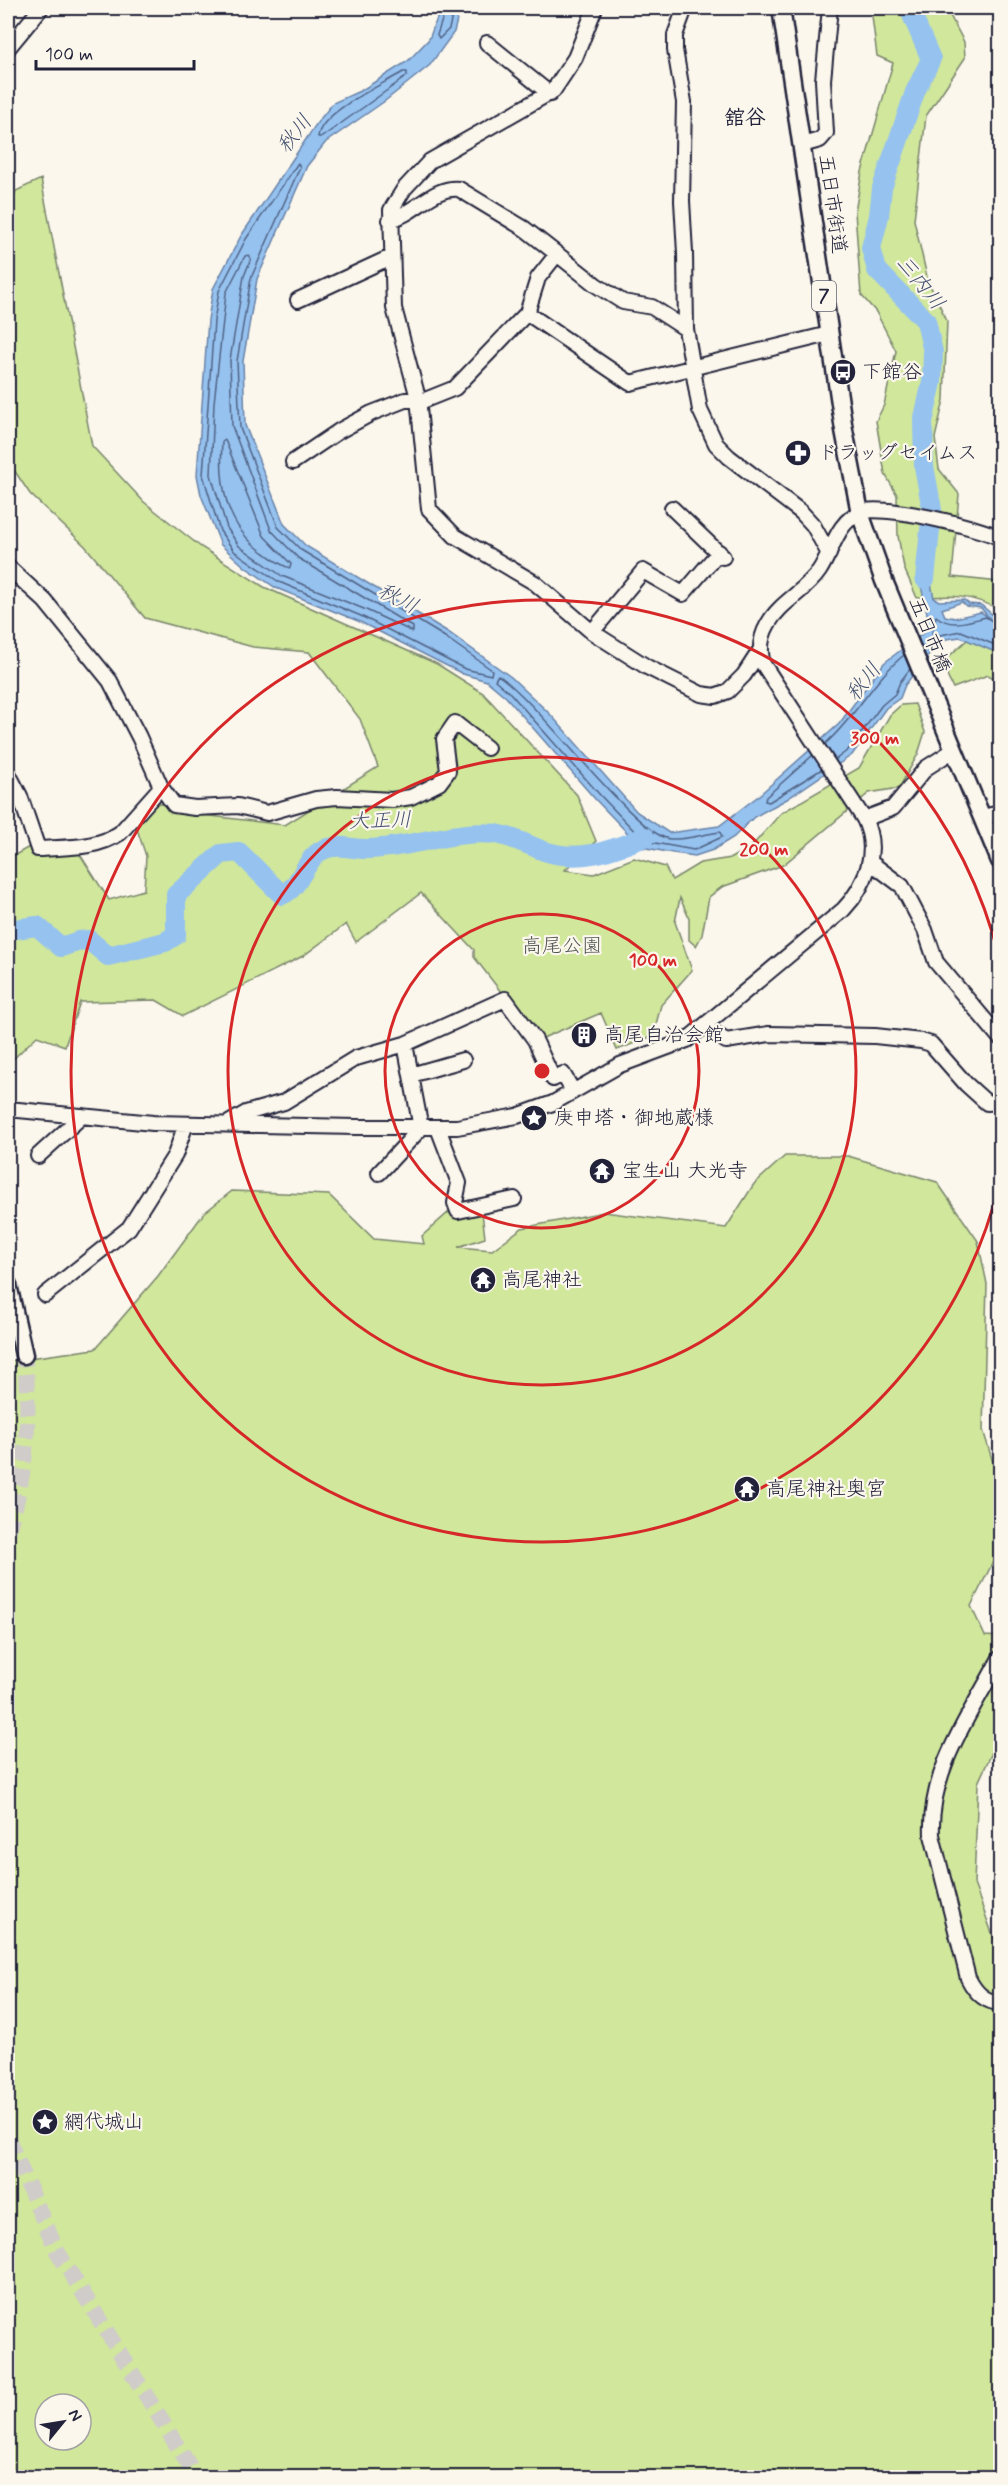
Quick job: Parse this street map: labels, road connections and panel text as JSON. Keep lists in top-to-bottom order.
{
  "streets": {
    "main road": ["五日市街道", "7", "五日市橋"]
  },
  "crossings": [
    ["五日市街道", "五日市橋"],
    ["7", "五日市橋"]
  ],
  "districts": ["舘谷"],
  "water": ["秋川", "三内川", "大正川"],
  "parks": ["高尾公園"],
  "places": {
    "bus stop": ["下館谷"],
    "pharmacy": ["ドラッグセイムス"],
    "building": ["高尾自治会館"],
    "place": ["庚申塔・御地蔵様", "網代城山"],
    "temple": ["宝生山 大光寺", "高尾神社", "高尾神社奥宮"]
  },
  "scale_bar": "100 m",
  "north": "top right",
  "rings": ["300 m", "200 m", "100 m"]
}
